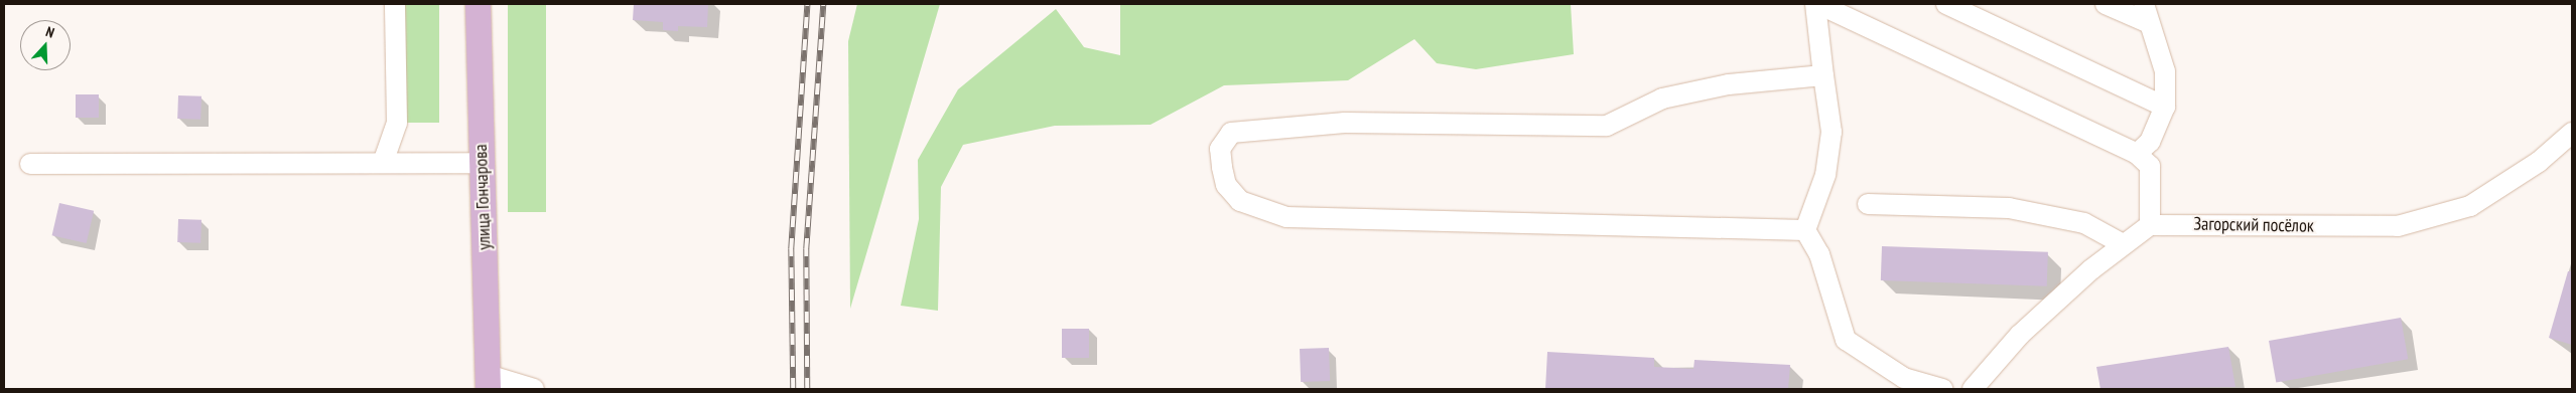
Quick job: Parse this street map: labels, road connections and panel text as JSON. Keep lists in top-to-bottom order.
{
  "streets": {
    "main road": ["улица Гончарова"],
    "street": ["Загорский посёлок"]
  },
  "north": "top"
}
